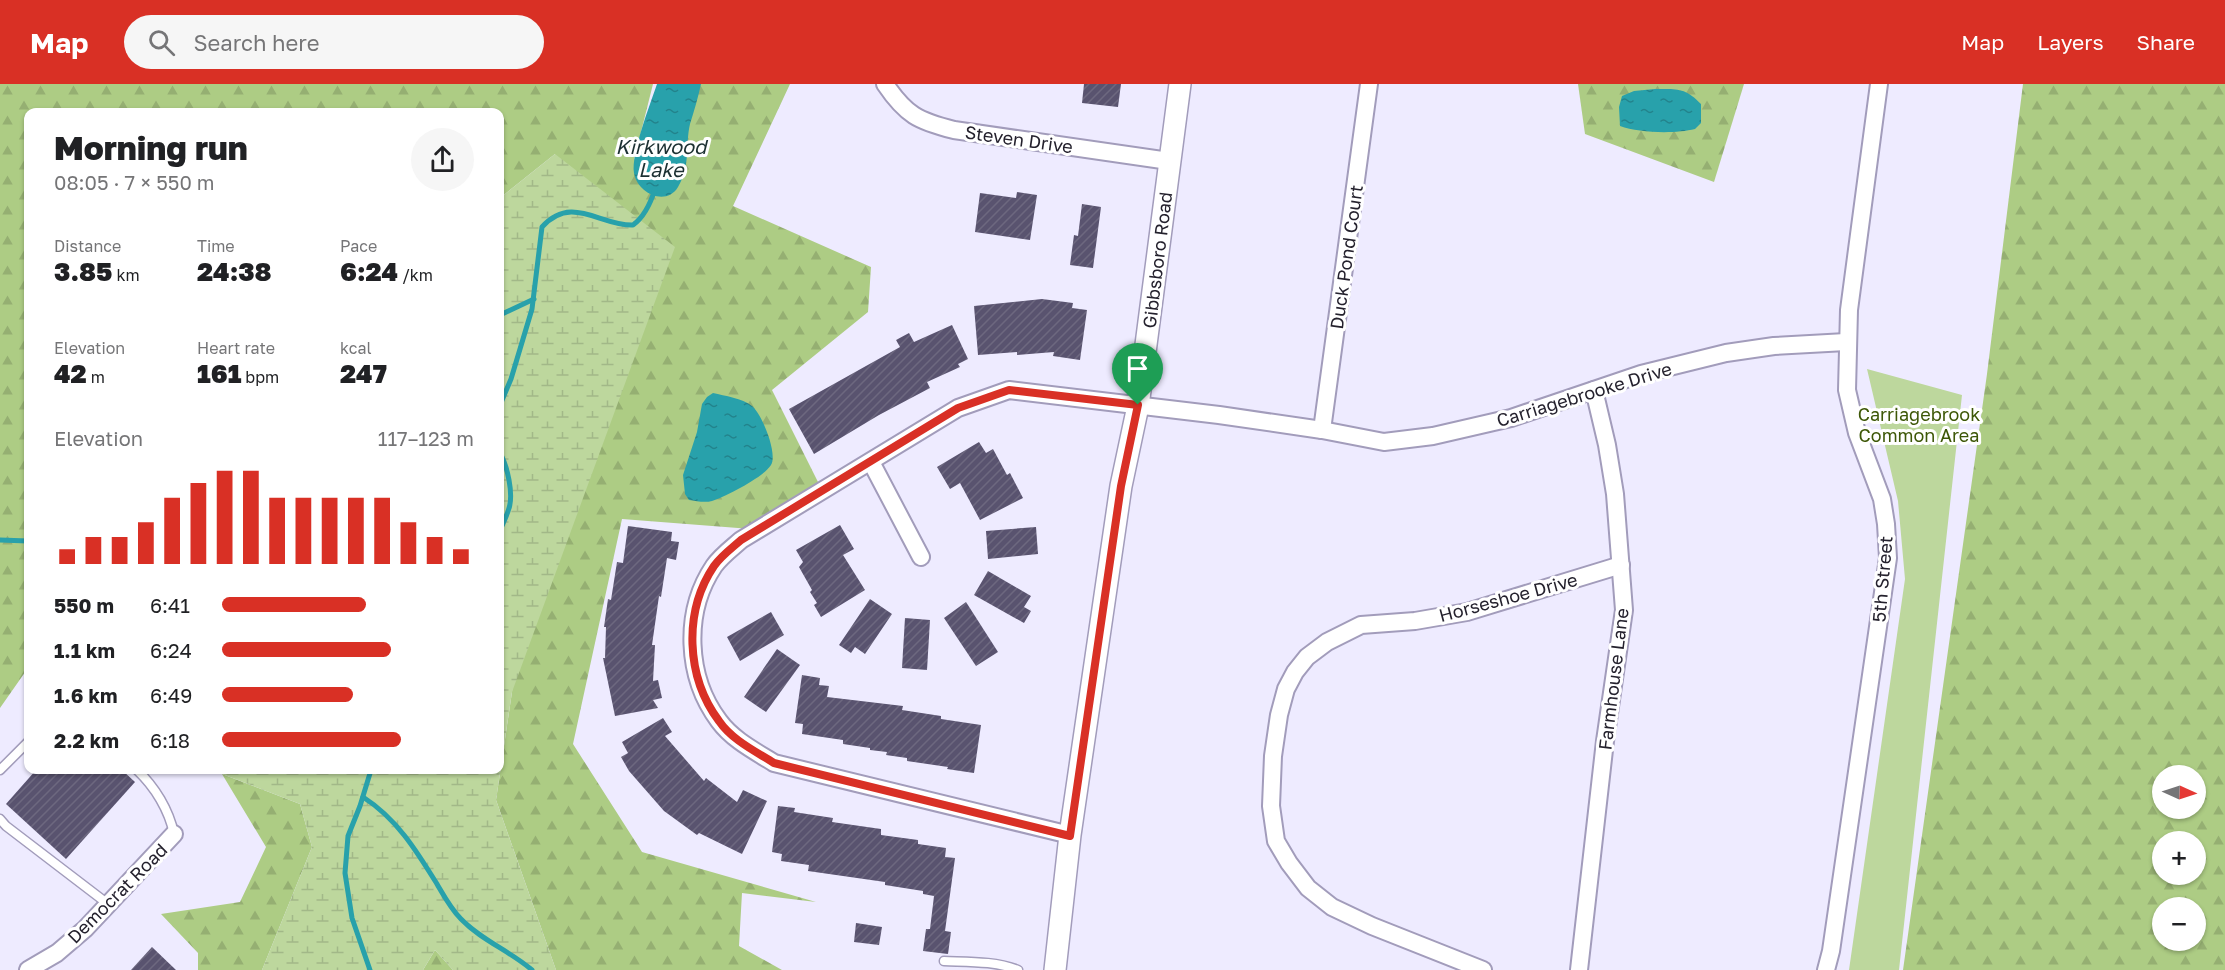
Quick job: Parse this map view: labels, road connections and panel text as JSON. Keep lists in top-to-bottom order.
{
  "streets": {
    "street": [
      "Steven Drive",
      "Duck Pond Court",
      "Gibbsboro Road",
      "Carriagebrooke Drive",
      "5th Street",
      "Horseshoe Drive",
      "Farmhouse Lane",
      "Democrat Road"
    ]
  },
  "crossings": [
    ["Steven Drive", "Gibbsboro Road"],
    ["Duck Pond Court", "Carriagebrooke Drive"],
    ["Gibbsboro Road", "Carriagebrooke Drive"],
    ["Carriagebrooke Drive", "5th Street"],
    ["Carriagebrooke Drive", "Farmhouse Lane"],
    ["Horseshoe Drive", "Farmhouse Lane"]
  ],
  "water": ["Kirkwood Lake"],
  "parks": ["Carriagebrook Common Area"],
  "north": "right",
  "page": {
    "header": "Map",
    "search": "Search here",
    "nav": ["Map", "Layers", "Share"],
    "heading": ["Morning run", "08:05 · 7 × 550 m"],
    "stats": [
      ["Distance", "3.85 km"],
      ["Time", "24:38"],
      ["Pace", "6:24 /km"],
      ["Elevation", "42 m"],
      ["Heart rate", "161 bpm"],
      ["kcal", "247"]
    ],
    "chart": ["Elevation", "117–123 m"],
    "list": [
      {
        "name": "550 m",
        "note": "6:41"
      },
      {
        "name": "1.1 km",
        "note": "6:24"
      },
      {
        "name": "1.6 km",
        "note": "6:49"
      },
      {
        "name": "2.2 km",
        "note": "6:18"
      }
    ],
    "map_buttons": ["+", "−"]
  }
}
